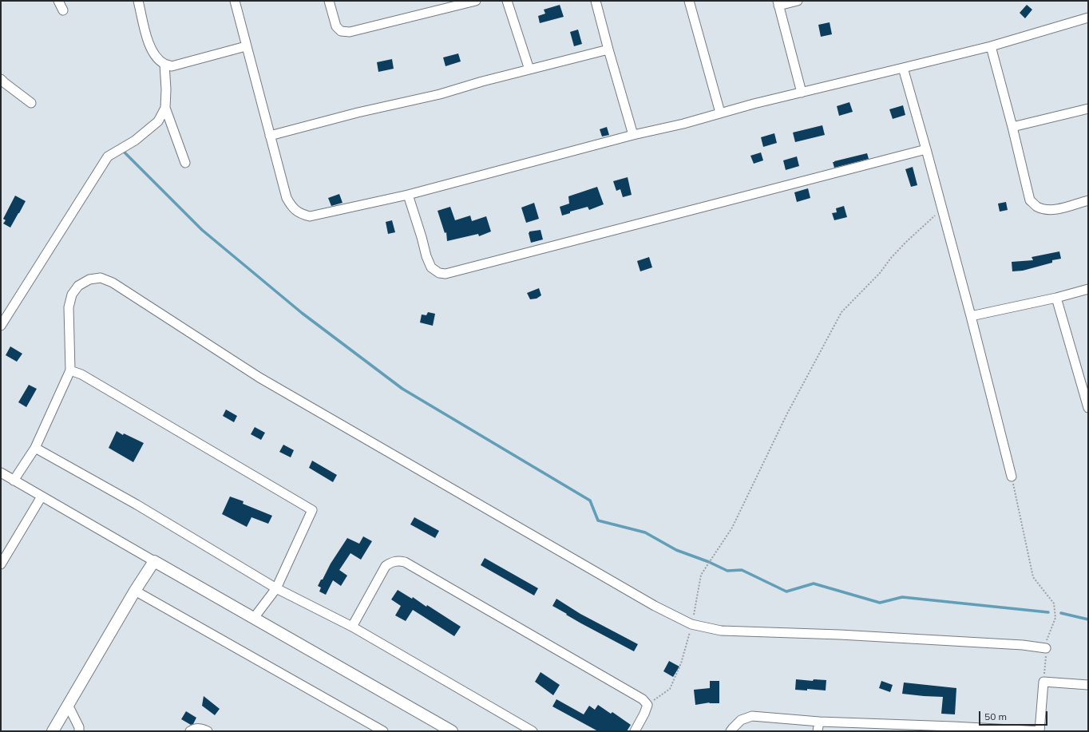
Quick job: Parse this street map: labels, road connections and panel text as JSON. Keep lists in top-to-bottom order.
{
  "scale_bar": "50 m"
}
